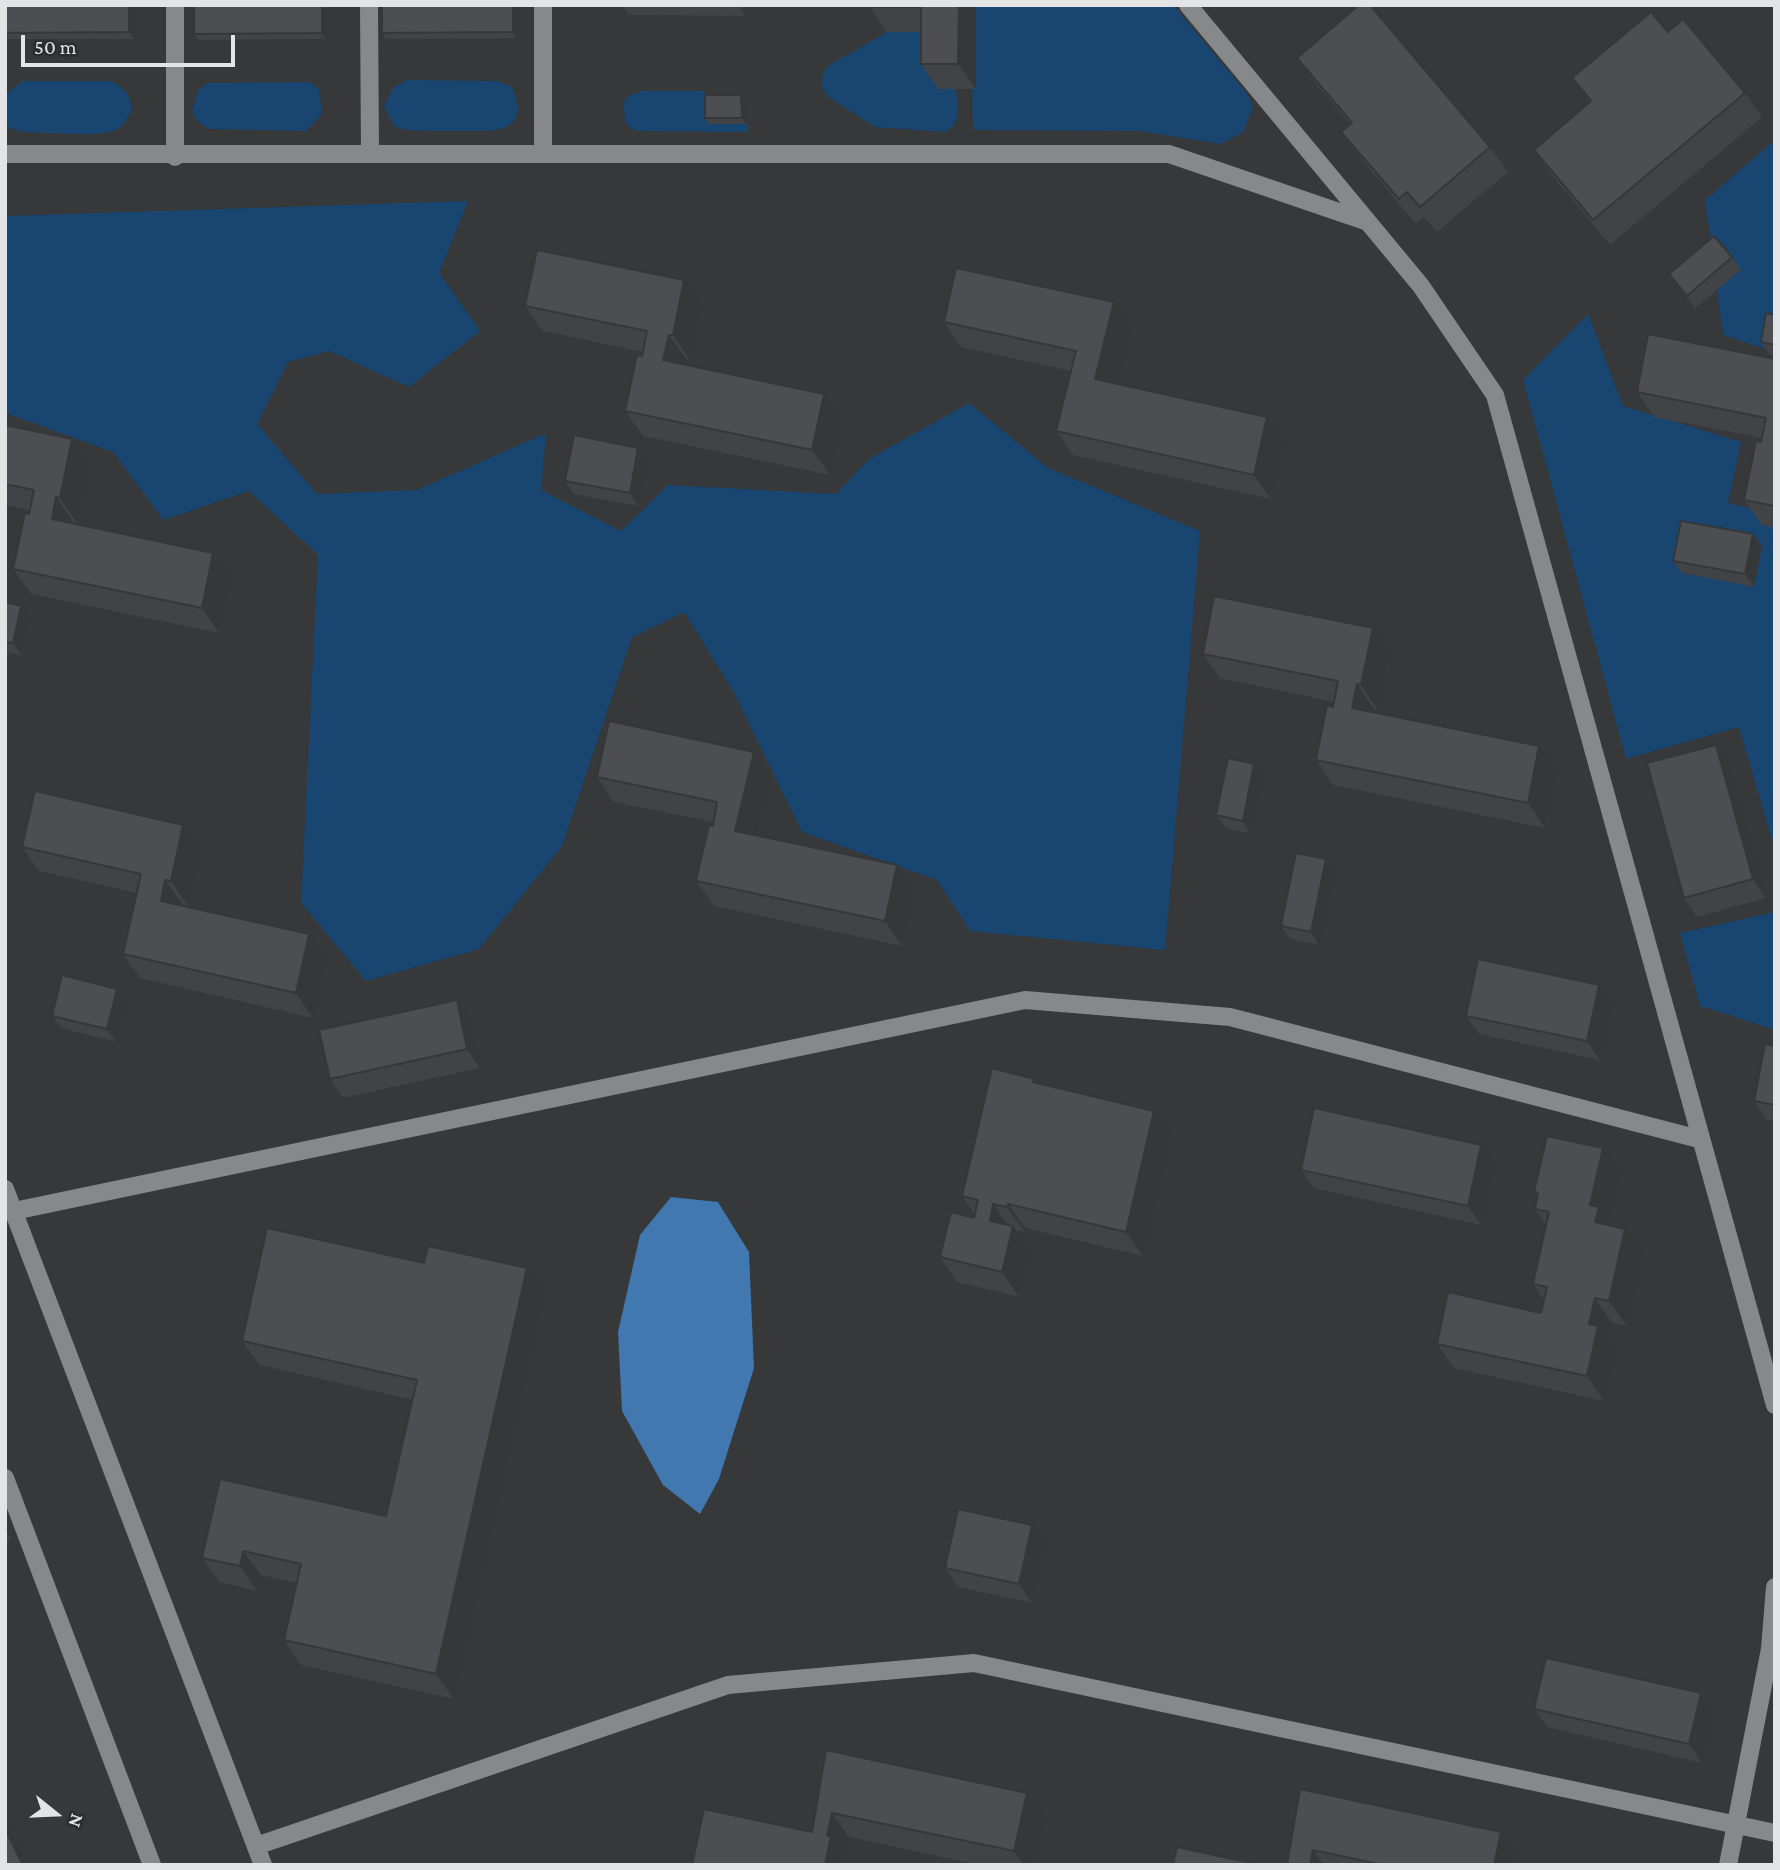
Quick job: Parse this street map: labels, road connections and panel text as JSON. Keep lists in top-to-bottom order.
{
  "scale_bar": "50 m",
  "north": "right"
}
